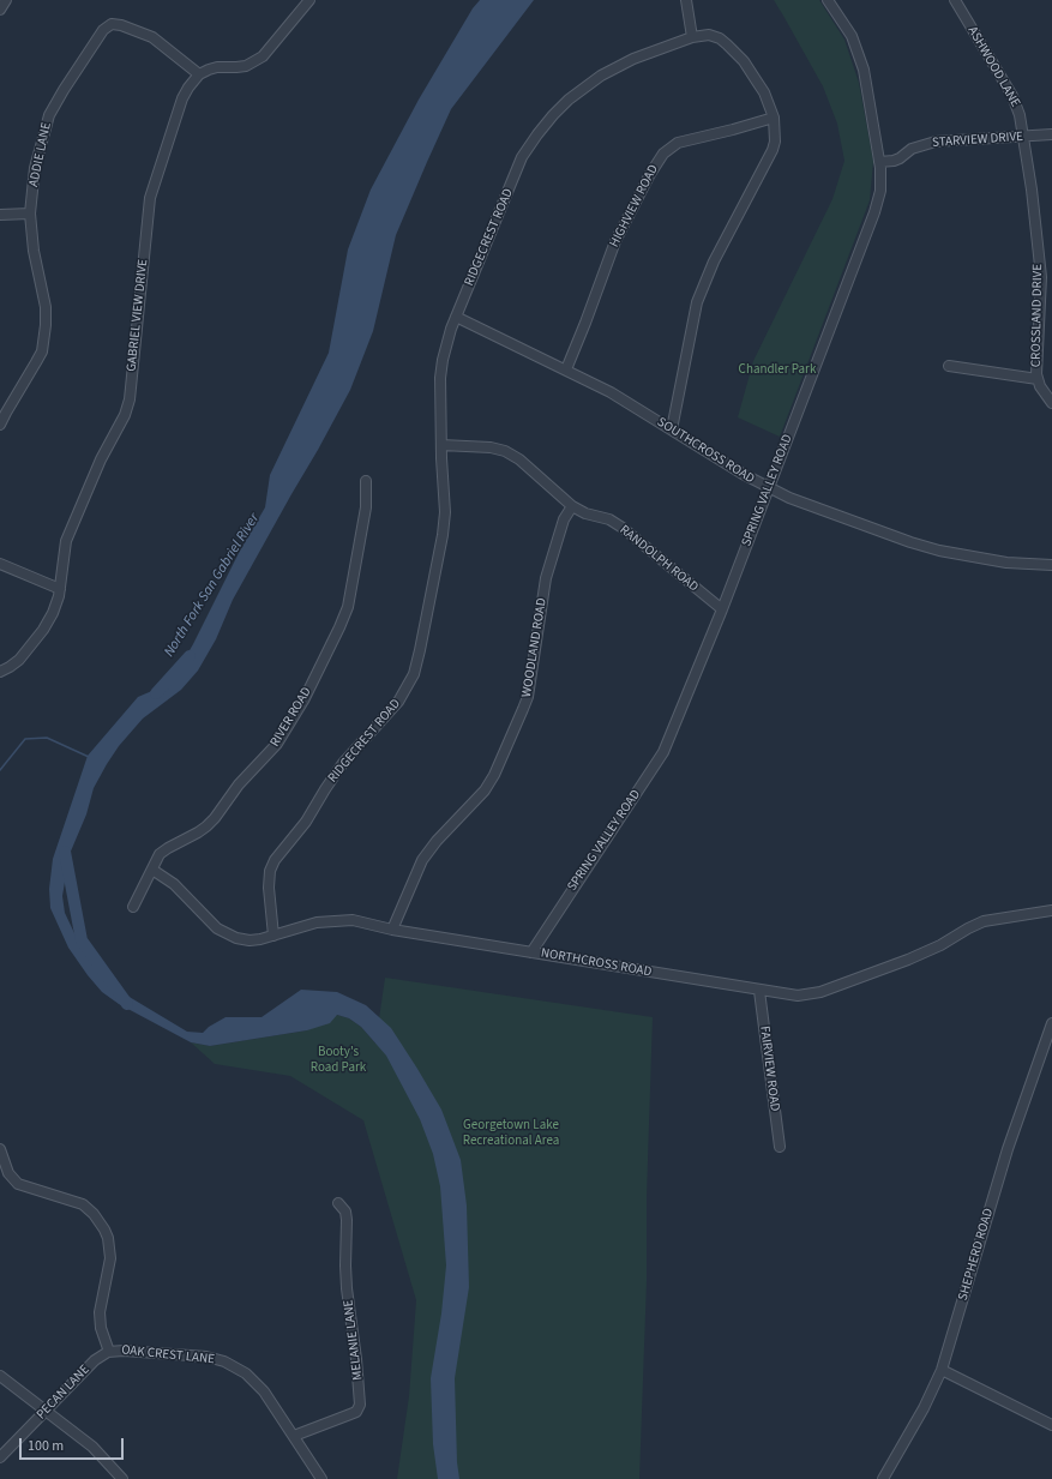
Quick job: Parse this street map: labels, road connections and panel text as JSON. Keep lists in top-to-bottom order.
{
  "streets": {
    "street": [
      "ASHWOOD LANE",
      "STARVIEW DRIVE",
      "ADDIE LANE",
      "HIGHVIEW ROAD",
      "RIDGECREST ROAD",
      "GABRIEL VIEW DRIVE",
      "CROSSLAND DRIVE",
      "SOUTHCROSS ROAD",
      "SPRING VALLEY ROAD",
      "RANDOLPH ROAD",
      "WOODLAND ROAD",
      "RIVER ROAD",
      "NORTHCROSS ROAD",
      "FAIRVIEW ROAD",
      "SHEPHERD ROAD",
      "MELANIE LANE",
      "OAK CREST LANE",
      "PECAN LANE"
    ]
  },
  "crossings": [
    ["ASHWOOD LANE", "STARVIEW DRIVE"],
    ["ASHWOOD LANE", "CROSSLAND DRIVE"],
    ["STARVIEW DRIVE", "CROSSLAND DRIVE"],
    ["STARVIEW DRIVE", "SPRING VALLEY ROAD"],
    ["ADDIE LANE", "GABRIEL VIEW DRIVE"],
    ["HIGHVIEW ROAD", "RIDGECREST ROAD"],
    ["HIGHVIEW ROAD", "SOUTHCROSS ROAD"],
    ["RIDGECREST ROAD", "SOUTHCROSS ROAD"],
    ["RIDGECREST ROAD", "RANDOLPH ROAD"],
    ["RIDGECREST ROAD", "NORTHCROSS ROAD"],
    ["SOUTHCROSS ROAD", "SPRING VALLEY ROAD"],
    ["SPRING VALLEY ROAD", "RANDOLPH ROAD"],
    ["SPRING VALLEY ROAD", "NORTHCROSS ROAD"],
    ["RANDOLPH ROAD", "WOODLAND ROAD"],
    ["WOODLAND ROAD", "NORTHCROSS ROAD"],
    ["RIVER ROAD", "NORTHCROSS ROAD"],
    ["NORTHCROSS ROAD", "FAIRVIEW ROAD"],
    ["MELANIE LANE", "OAK CREST LANE"],
    ["OAK CREST LANE", "PECAN LANE"]
  ],
  "water": ["North Fork San Gabriel River"],
  "parks": ["Chandler Park", "Booty's Road Park", "Georgetown Lake Recreational Area"],
  "scale_bar": "100 m"
}
